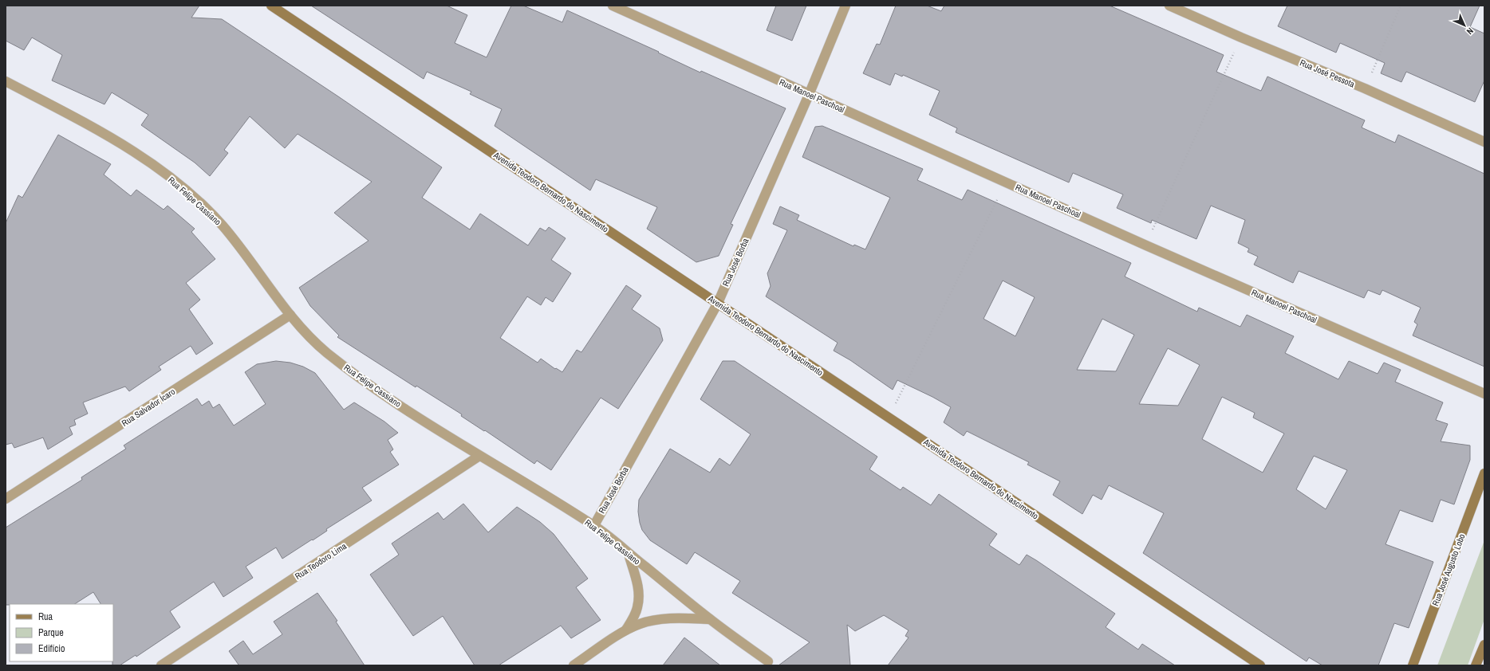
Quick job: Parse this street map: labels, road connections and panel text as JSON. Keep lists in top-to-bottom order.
{
  "streets": {
    "street": [
      "Rua José Pessota",
      "Rua Manoel Paschoal",
      "Avenida Teodoro Bernardo do Nascimento",
      "Rua Felipe Cassiano",
      "Rua José Borba",
      "Rua Salvador Ícaro",
      "Rua Teodoro Lima",
      "Rua José Augusto Lobo"
    ]
  },
  "crossings": [
    ["Rua Manoel Paschoal", "Rua José Borba"],
    ["Avenida Teodoro Bernardo do Nascimento", "Rua José Borba"],
    ["Rua Felipe Cassiano", "Rua José Borba"],
    ["Rua Felipe Cassiano", "Rua Salvador Ícaro"],
    ["Rua Felipe Cassiano", "Rua Teodoro Lima"]
  ],
  "legend": ["Rua", "Parque", "Edifício"],
  "north": "bottom right"
}
